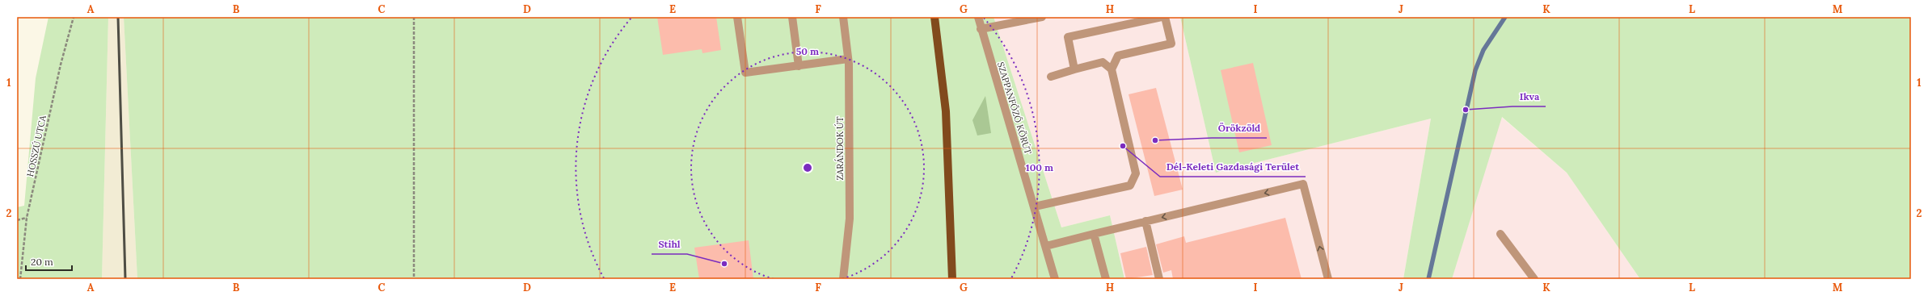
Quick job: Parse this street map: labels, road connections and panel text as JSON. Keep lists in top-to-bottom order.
{
  "streets": {
    "lane": ["SZAPPANFŐZŐ KÖRÚT", "ZARÁNDOK ÚT"],
    "path": ["HOSSZÚ UTCA"]
  },
  "places": [
    "Ikva",
    "Örökzöld",
    "Dél-Keleti Gazdasági Terület",
    "Stihl"
  ],
  "scale_bar": "20 m",
  "grid": {
    "columns": [
      "A",
      "B",
      "C",
      "D",
      "E",
      "F",
      "G",
      "H",
      "I",
      "J",
      "K",
      "L",
      "M"
    ],
    "rows": ["1", "2"]
  },
  "rings": ["50 m", "100 m"]
}
